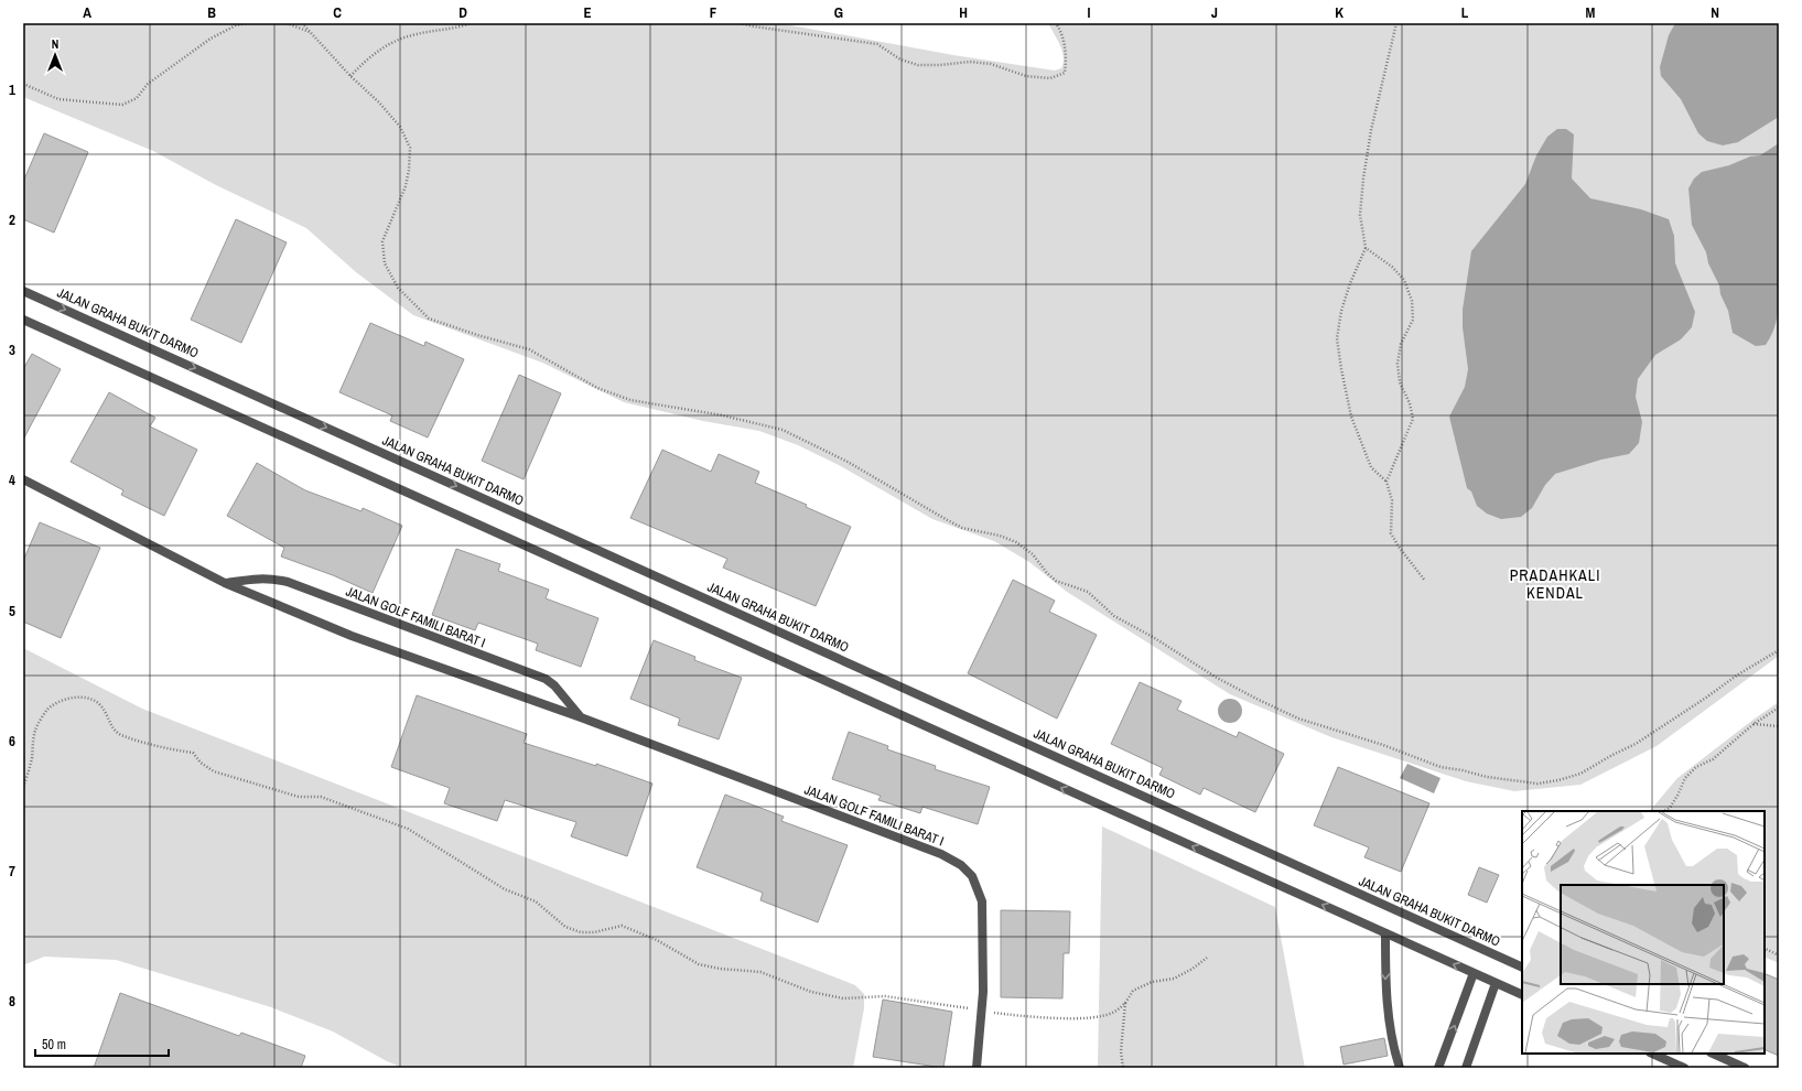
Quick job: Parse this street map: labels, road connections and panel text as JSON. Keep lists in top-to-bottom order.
{
  "streets": {
    "street": ["JALAN GRAHA BUKIT DARMO", "JALAN GOLF FAMILI BARAT I"]
  },
  "districts": ["PRADAHKALI KENDAL"],
  "scale_bar": "50 m",
  "north": "top",
  "grid": {
    "columns": [
      "A",
      "B",
      "C",
      "D",
      "E",
      "F",
      "G",
      "H",
      "I",
      "J",
      "K",
      "L",
      "M",
      "N"
    ],
    "rows": [
      "1",
      "2",
      "3",
      "4",
      "5",
      "6",
      "7",
      "8"
    ]
  }
}
